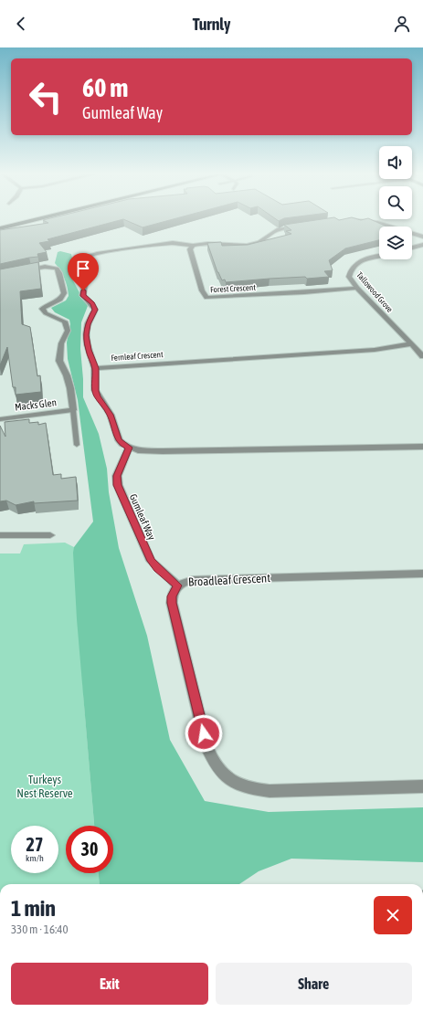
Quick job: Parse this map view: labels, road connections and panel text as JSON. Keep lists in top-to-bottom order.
{
  "streets": {
    "street": [
      "Forest Crescent",
      "Tallowood Grove",
      "Fernleaf Crescent",
      "Macks Glen",
      "Gumleaf Way",
      "Broadleaf Crescent"
    ]
  },
  "crossings": [
    ["Forest Crescent", "Tallowood Grove"],
    ["Tallowood Grove", "Fernleaf Crescent"],
    ["Gumleaf Way", "Broadleaf Crescent"]
  ],
  "parks": ["Turkeys Nest Reserve"],
  "page": {
    "header": "Turnly",
    "turn": ["60 m", "Gumleaf Way"],
    "speed": "27 km/h",
    "limit": "30",
    "heading": ["1 min", "330 m · 16:40"],
    "buttons": ["Exit", "Share"]
  }
}
